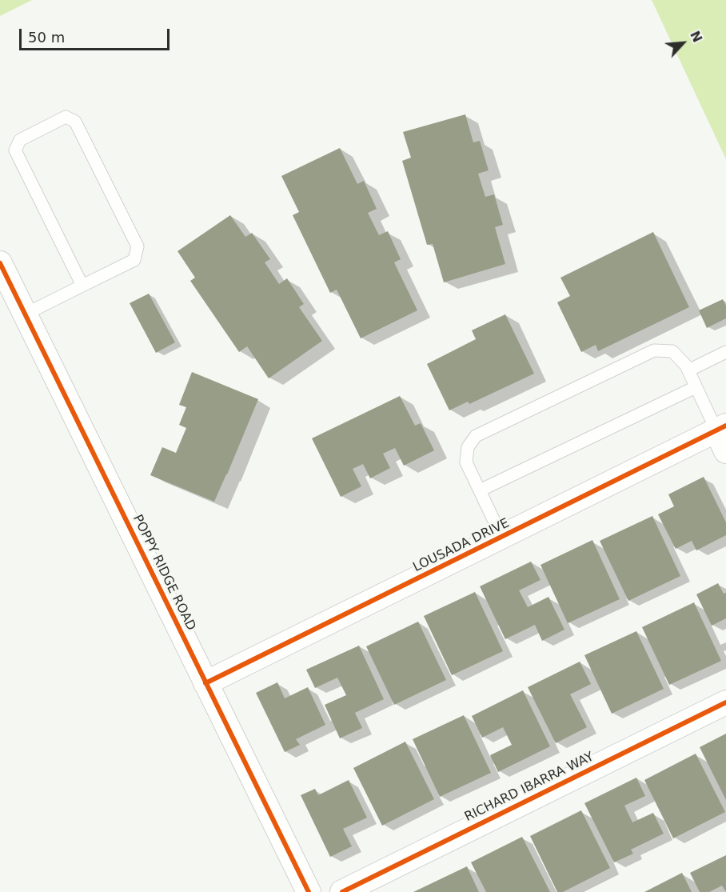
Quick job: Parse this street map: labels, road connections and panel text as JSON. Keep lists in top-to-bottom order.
{
  "streets": {
    "street": ["LOUSADA DRIVE", "POPPY RIDGE ROAD", "RICHARD IBARRA WAY"]
  },
  "crossings": [
    ["LOUSADA DRIVE", "POPPY RIDGE ROAD"]
  ],
  "scale_bar": "50 m",
  "north": "top right"
}
